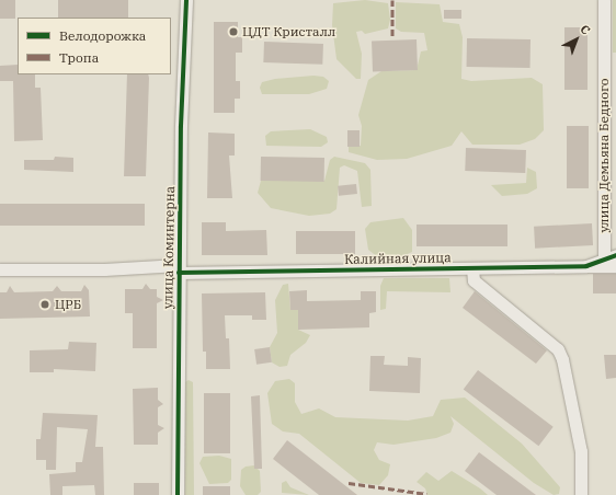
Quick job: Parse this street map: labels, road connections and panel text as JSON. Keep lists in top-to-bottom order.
{
  "streets": {
    "street": ["улица Демьяна Бедного", "улица Коминтерна", "Калийная улица"]
  },
  "crossings": [
    ["улица Демьяна Бедного", "Калийная улица"],
    ["улица Коминтерна", "Калийная улица"]
  ],
  "places": ["ЦДТ Кристалл", "ЦРБ"],
  "legend": ["Велодорожка", "Тропа"],
  "north": "top right"
}
